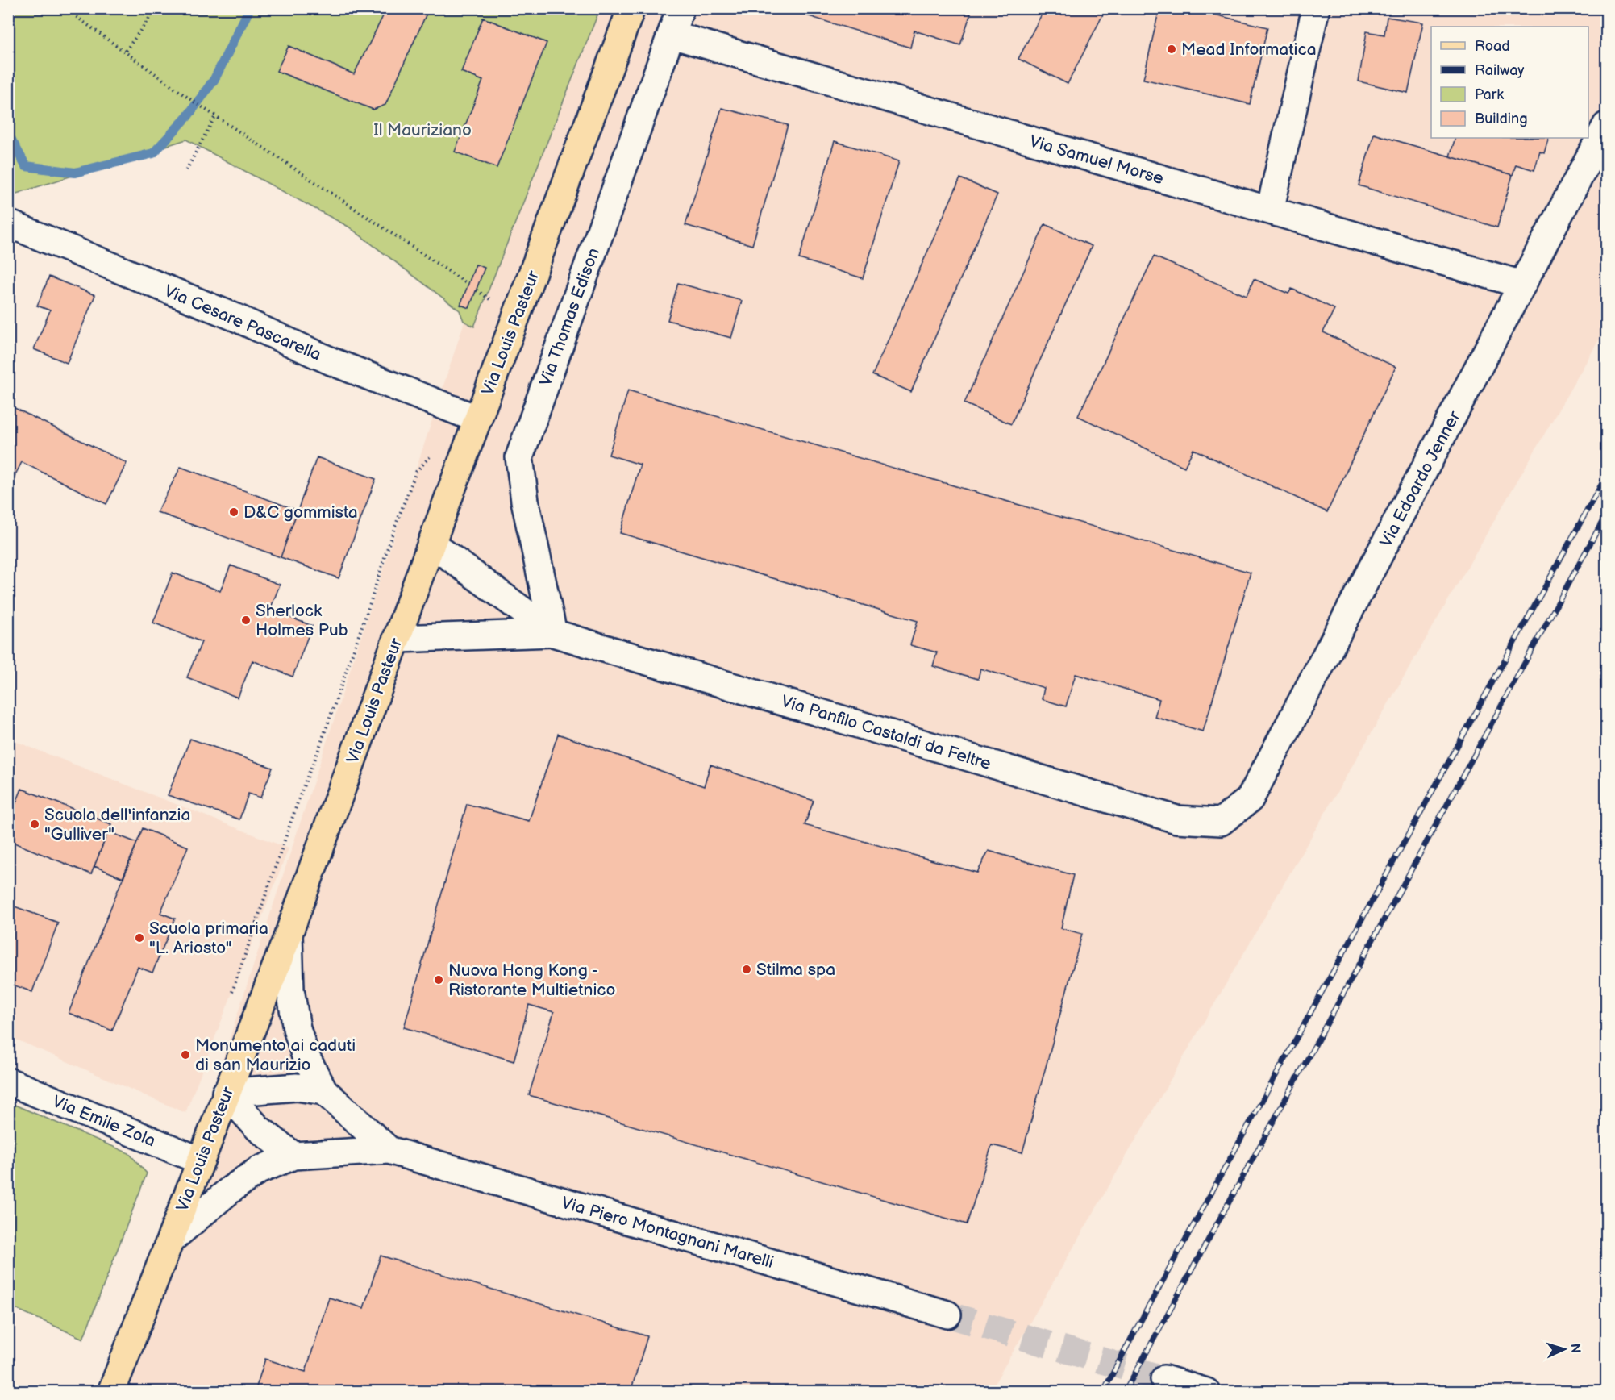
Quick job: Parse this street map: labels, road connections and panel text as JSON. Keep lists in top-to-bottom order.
{
  "streets": {
    "main road": ["Via Louis Pasteur"],
    "street": [
      "Via Samuel Morse",
      "Via Thomas Edison",
      "Via Cesare Pascarella",
      "Via Edoardo Jenner",
      "Via Panfilo Castaldi da Feltre",
      "Via Emile Zola",
      "Via Piero Montagnani Marelli"
    ]
  },
  "crossings": [
    ["Via Samuel Morse", "Via Thomas Edison"],
    ["Via Samuel Morse", "Via Edoardo Jenner"],
    ["Via Thomas Edison", "Via Panfilo Castaldi da Feltre"],
    ["Via Cesare Pascarella", "Via Louis Pasteur"],
    ["Via Louis Pasteur", "Via Panfilo Castaldi da Feltre"],
    ["Via Louis Pasteur", "Via Emile Zola"],
    ["Via Louis Pasteur", "Via Piero Montagnani Marelli"],
    ["Via Edoardo Jenner", "Via Panfilo Castaldi da Feltre"]
  ],
  "parks": ["Il Mauriziano"],
  "places": [
    "Mead Informatica",
    "D&C gommista",
    "Sherlock Holmes Pub",
    "Scuola dell'infanzia \"Gulliver\"",
    "Scuola primaria \"L. Ariosto\"",
    "Stilma spa",
    "Nuova Hong Kong - Ristorante Multietnico",
    "Monumento ai caduti di san Maurizio"
  ],
  "legend": [
    "Road",
    "Railway",
    "Park",
    "Building"
  ],
  "north": "right"
}
